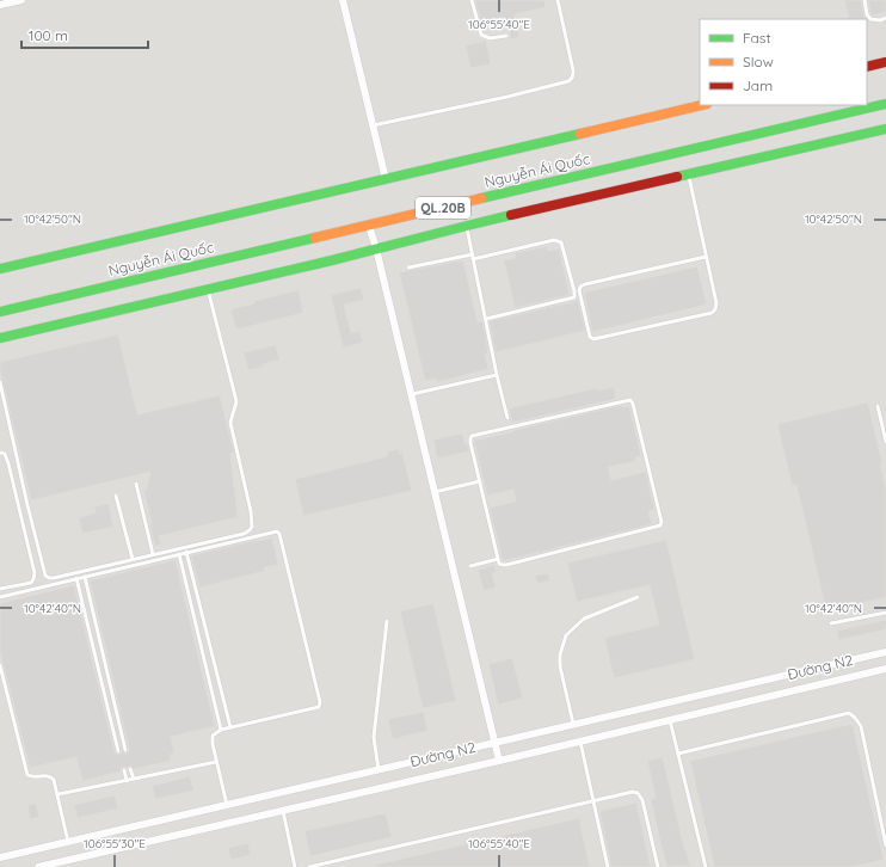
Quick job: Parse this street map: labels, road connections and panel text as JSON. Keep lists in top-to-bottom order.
{
  "streets": {
    "main road": ["Nguyễn Ái Quốc", "QL.20B"],
    "street": ["Đường N2"]
  },
  "legend": ["Fast", "Slow", "Jam"],
  "scale_bar": "100 m",
  "coordinates": [
    "106°55'40\"E",
    "10°42'50\"N",
    "10°42'40\"N",
    "106°55'30\"E"
  ]
}
